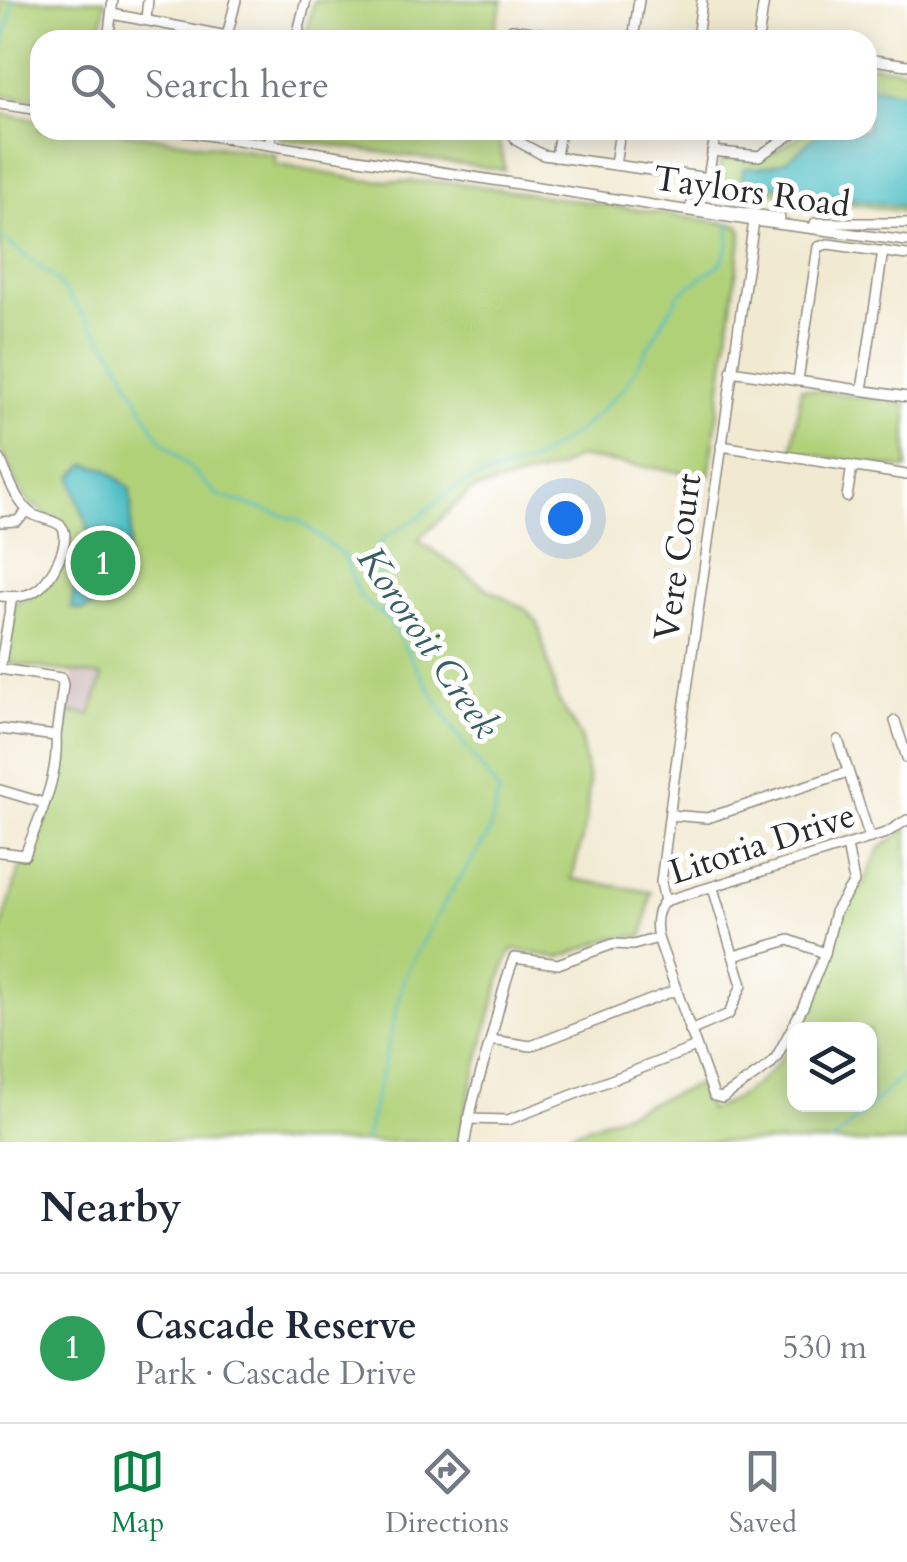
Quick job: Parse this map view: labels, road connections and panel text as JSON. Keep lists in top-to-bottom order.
{
  "streets": {
    "street": ["Taylors Road", "Vere Court", "Litoria Drive"]
  },
  "crossings": [
    ["Taylors Road", "Vere Court"],
    ["Vere Court", "Litoria Drive"]
  ],
  "water": ["Kororoit Creek"],
  "page": {
    "search": "Search here",
    "pins": "1",
    "heading": "Nearby",
    "list": [
      {
        "mark": "1",
        "name": "Cascade Reserve",
        "note": "Park · Cascade Drive",
        "value": "530 m"
      }
    ],
    "nav": ["Map", "Directions", "Saved"]
  }
}
